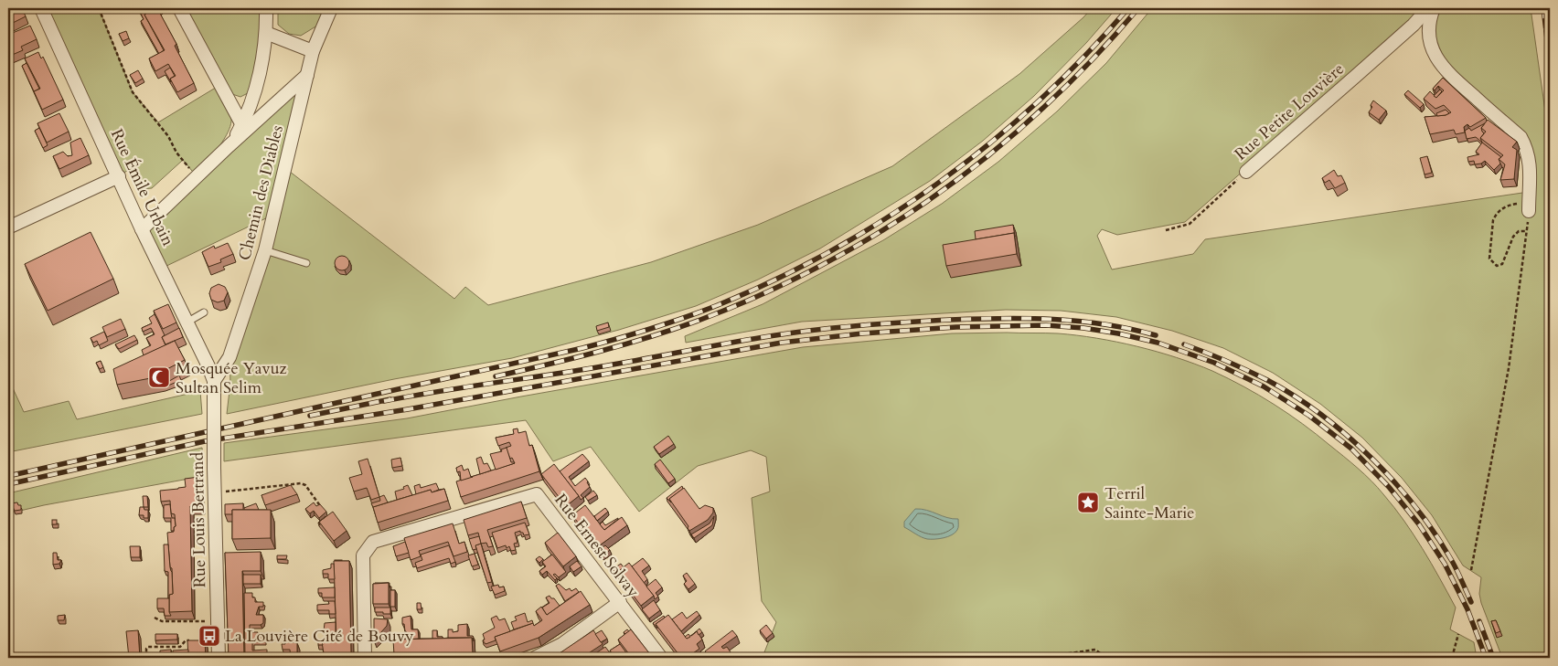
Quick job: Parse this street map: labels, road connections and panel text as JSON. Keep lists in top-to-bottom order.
{
  "streets": {
    "street": [
      "Rue Petite Louvière",
      "Rue Émile Urbain",
      "Chemin des Diables",
      "Rue Louis Bertrand",
      "Rue Ernest Solvay"
    ]
  },
  "crossings": [
    ["Rue Émile Urbain", "Chemin des Diables"],
    ["Rue Émile Urbain", "Rue Louis Bertrand"],
    ["Chemin des Diables", "Rue Louis Bertrand"]
  ],
  "places": {
    "mosque": ["Mosquée Yavuz Sultan Selim"],
    "place": ["Terril Sainte-Marie"],
    "bus stop": ["La Louvière Cité de Bouvy"]
  }
}
